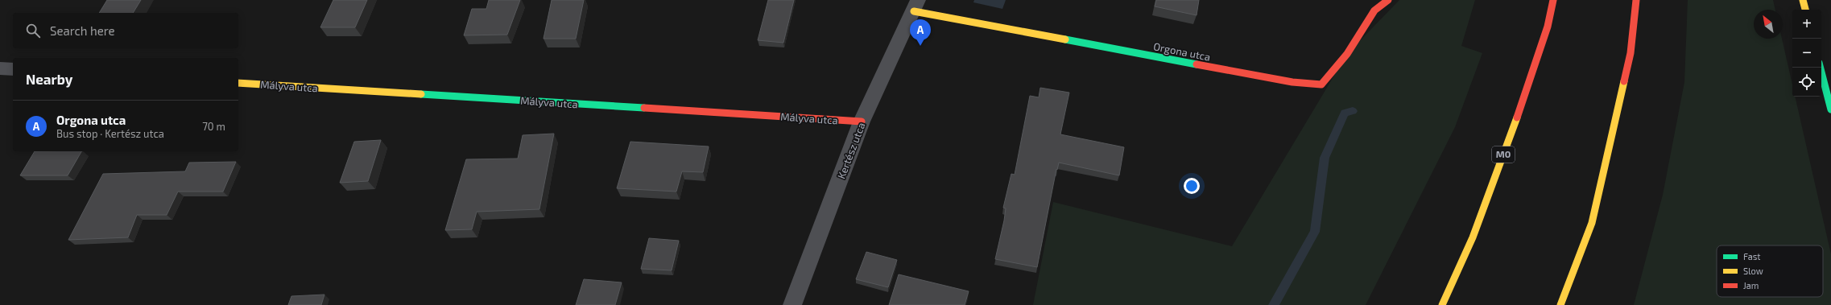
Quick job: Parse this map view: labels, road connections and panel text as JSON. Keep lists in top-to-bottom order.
{
  "streets": {
    "main road": ["Orgona utca", "Mályva utca", "M0"],
    "street": ["Kertész utca"]
  },
  "crossings": [
    ["Orgona utca", "Kertész utca"],
    ["Mályva utca", "Kertész utca"]
  ],
  "legend": ["Fast", "Slow", "Jam"],
  "north": "top left",
  "page": {
    "map_buttons": ["+", "−"],
    "search": "Search here",
    "pins": "A",
    "heading": "Nearby",
    "list": [
      {
        "mark": "A",
        "name": "Orgona utca",
        "note": "Bus stop · Kertész utca",
        "value": "70 m"
      }
    ]
  }
}
